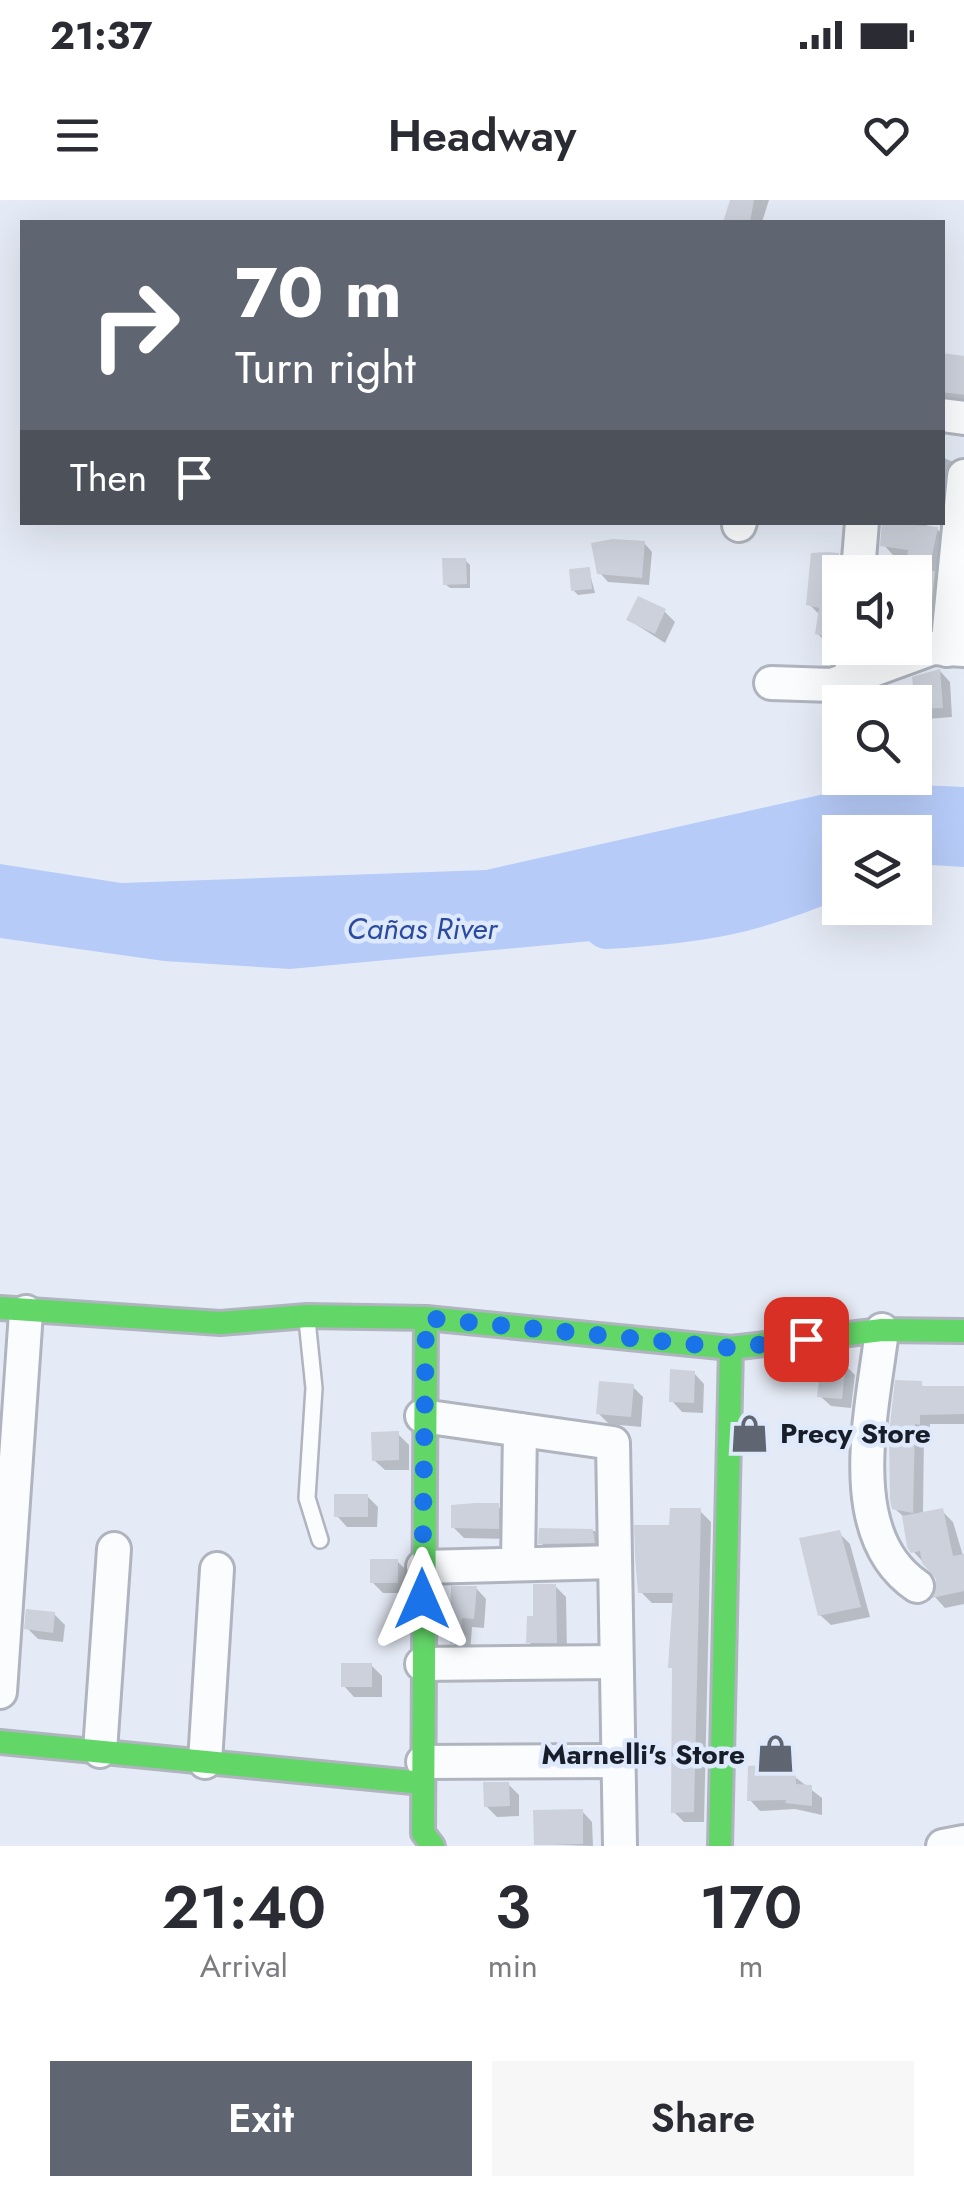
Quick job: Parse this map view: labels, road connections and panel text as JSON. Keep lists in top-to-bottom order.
{
  "water": ["Cañas River"],
  "places": {
    "shop": ["Precy Store", "Marnelli's Store"]
  },
  "page": {
    "status": "21:37",
    "header": "Headway",
    "turn": ["70 m", "Turn right"],
    "then": "Then",
    "eta": [
      "21:40",
      "Arrival",
      "3",
      "min",
      "170",
      "m"
    ],
    "buttons": ["Exit", "Share"]
  }
}
